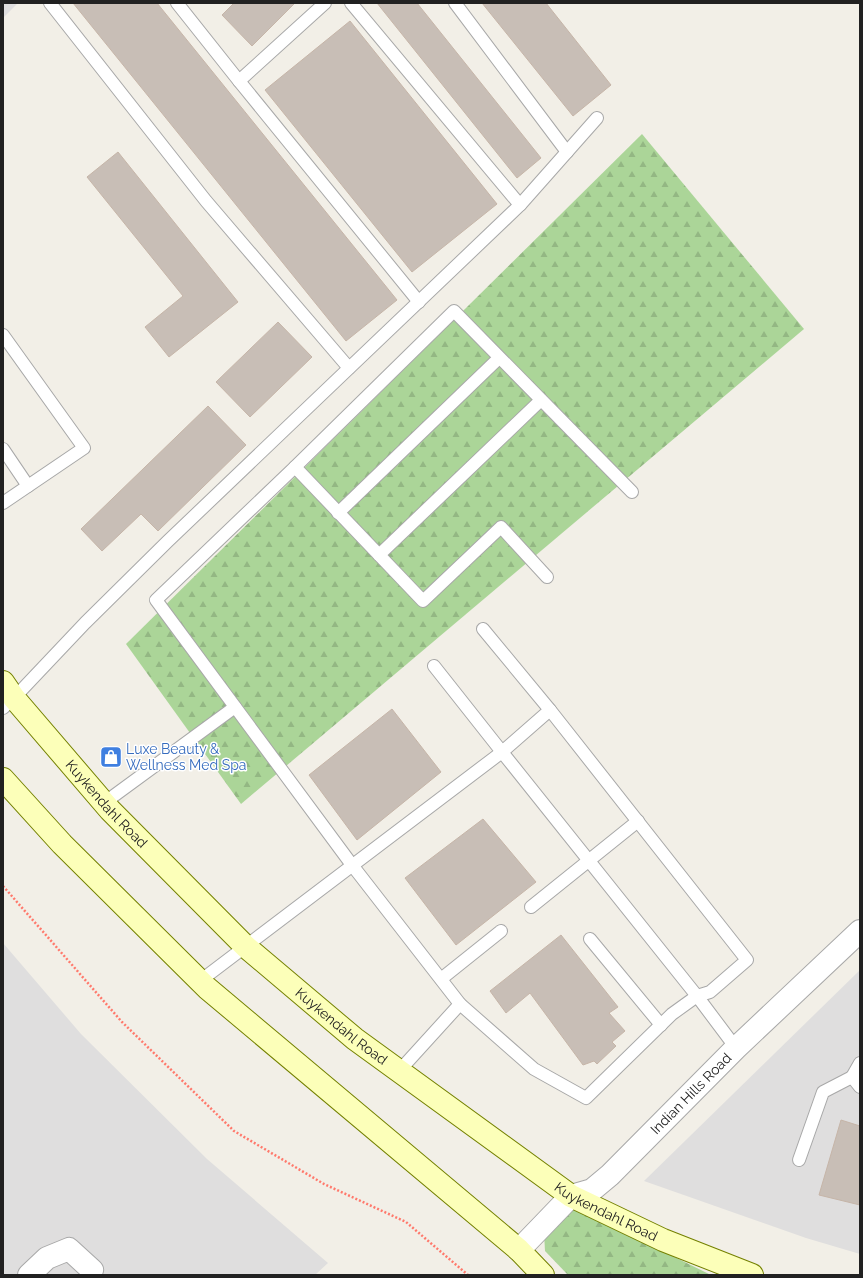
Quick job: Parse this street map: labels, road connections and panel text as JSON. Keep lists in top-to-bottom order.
{
  "streets": {
    "main road": ["Kuykendahl Road"],
    "street": ["Indian Hills Road"]
  },
  "crossings": [
    ["Kuykendahl Road", "Indian Hills Road"]
  ],
  "places": {
    "shop": ["Luxe Beauty & Wellness Med Spa"]
  }
}
